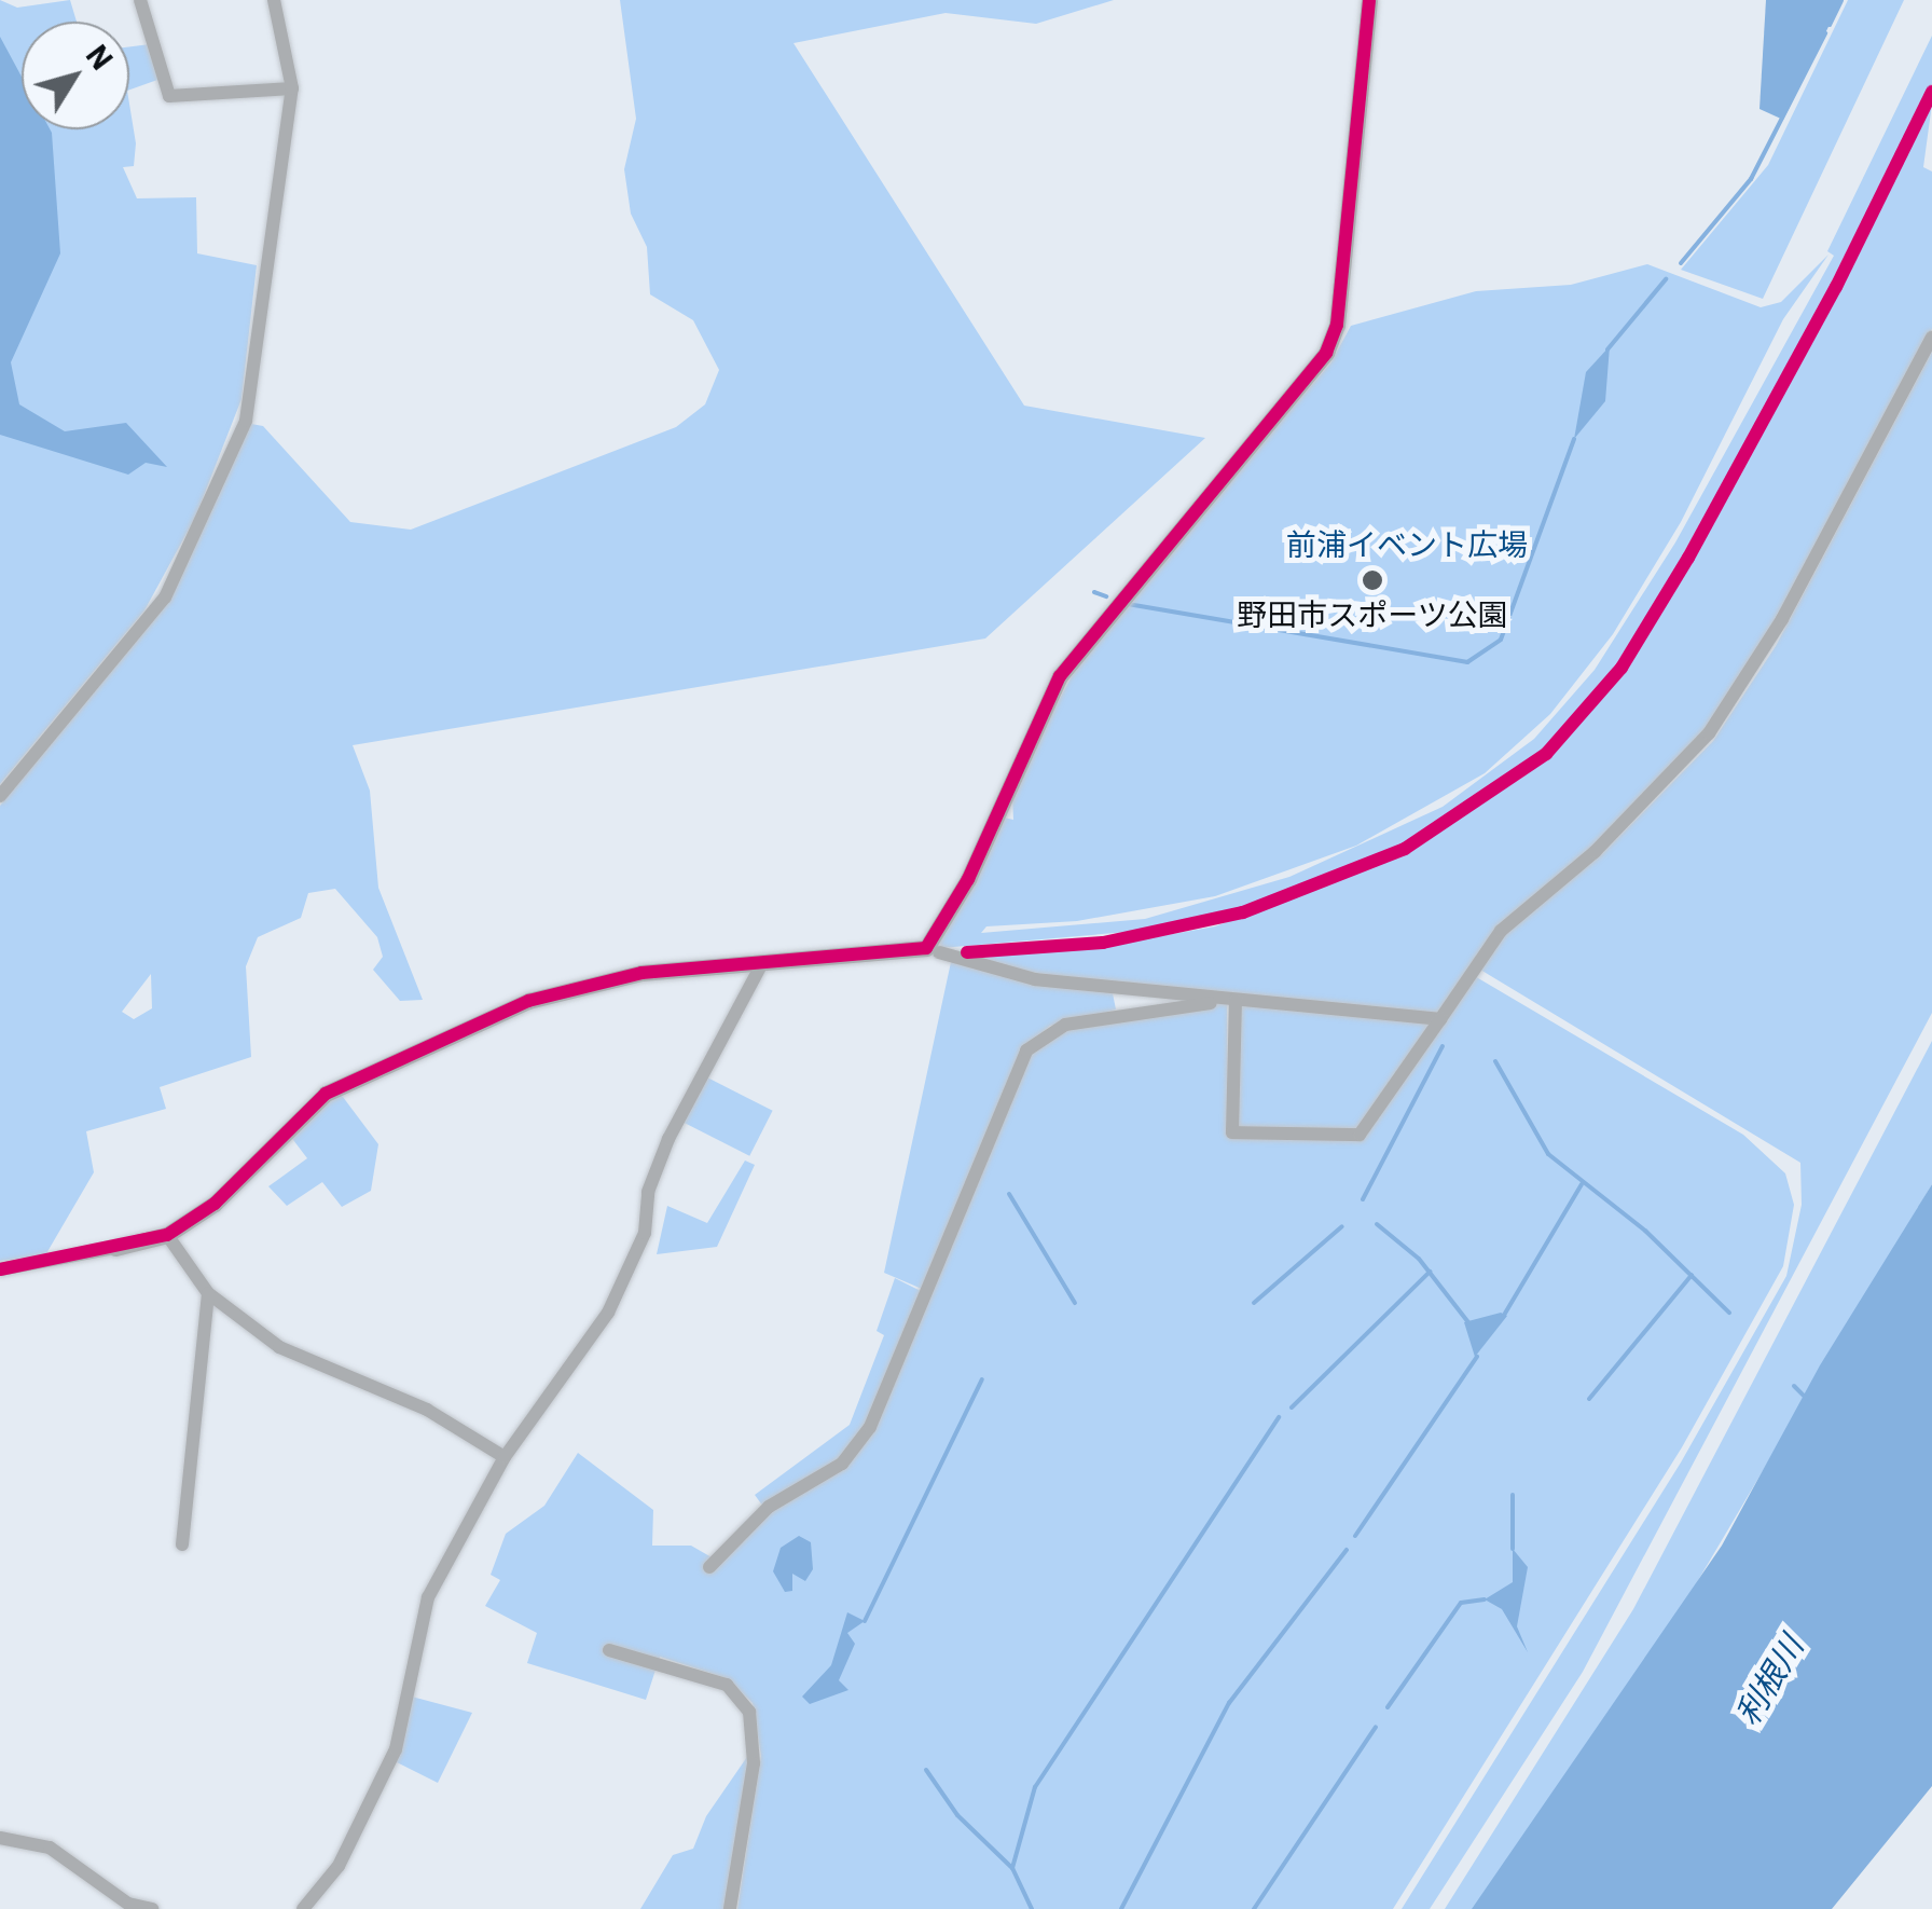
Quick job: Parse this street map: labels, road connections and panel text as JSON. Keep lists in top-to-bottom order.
{
  "water": ["利根川"],
  "parks": ["前浦イベント広場"],
  "places": ["野田市スポーツ公園"],
  "north": "top right"
}
